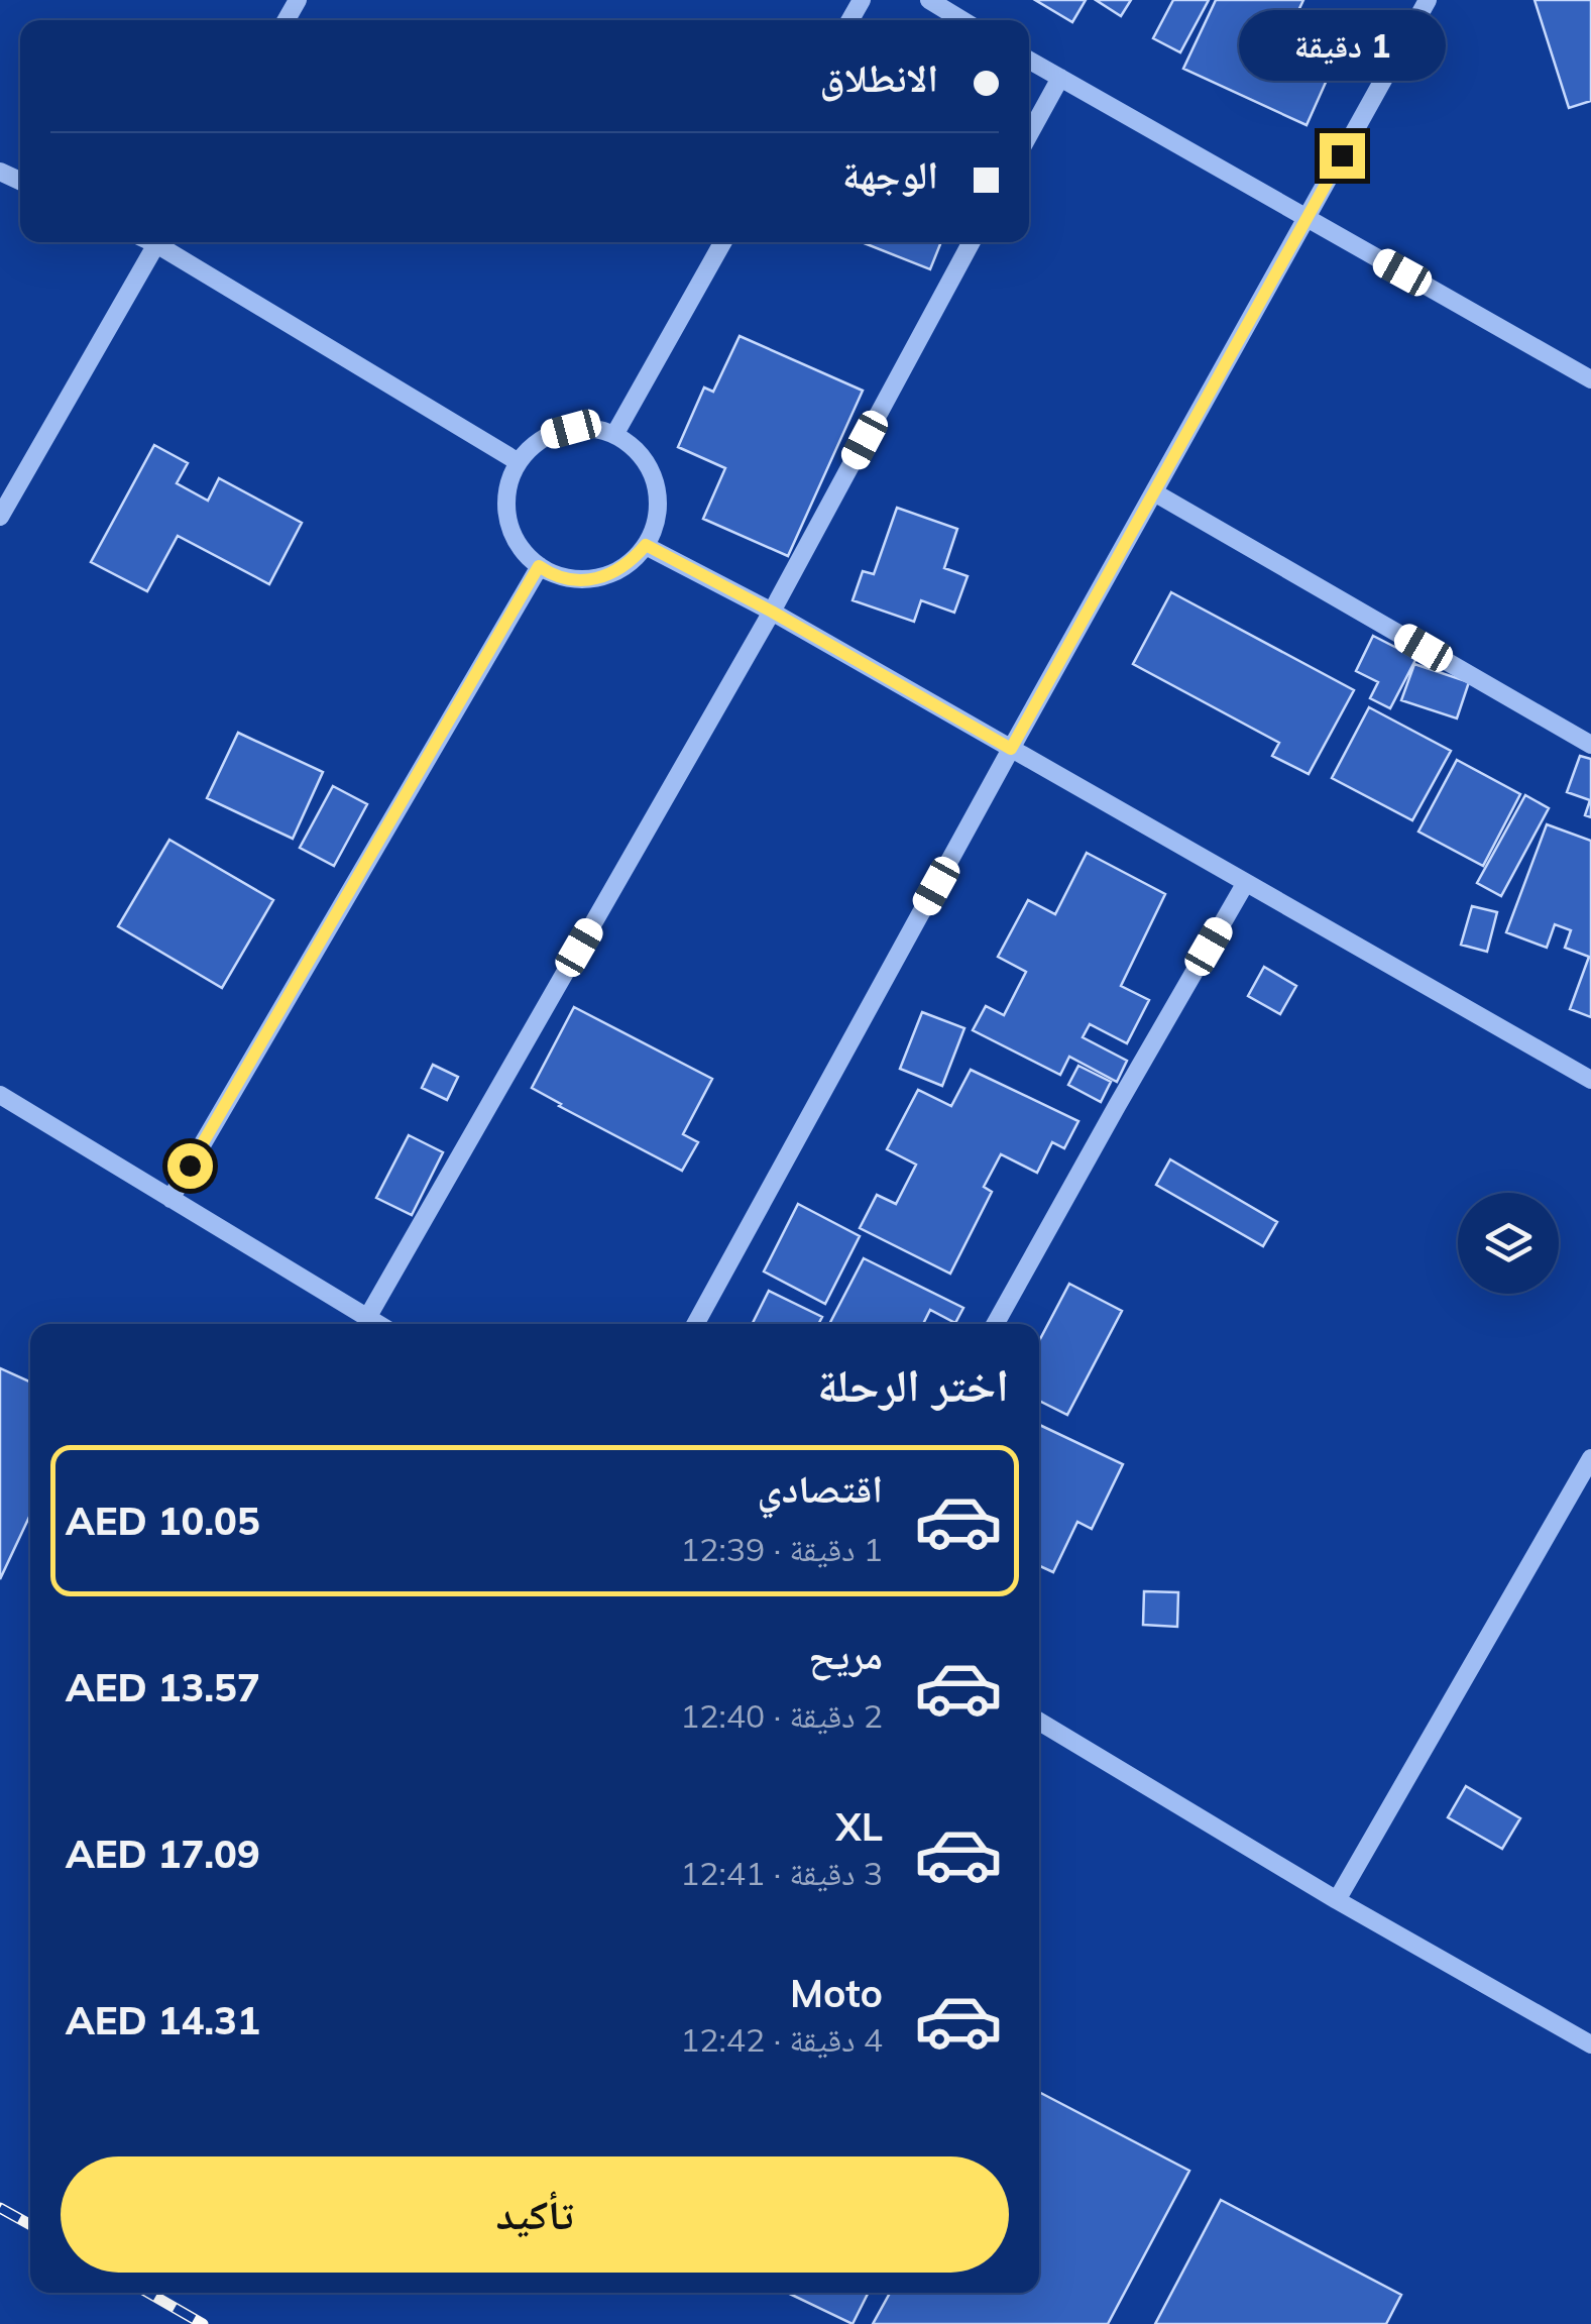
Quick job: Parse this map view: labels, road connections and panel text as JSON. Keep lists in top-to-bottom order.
{
  "page": {
    "bubble": "1 دقيقة",
    "banner": ["الانطلاق", "الوجهة"],
    "heading": "اختر الرحلة",
    "list": [
      {
        "name": "اقتصادي",
        "note": "1 دقيقة · 12:39",
        "value": "AED 10.05"
      },
      {
        "name": "مريح",
        "note": "2 دقيقة · 12:40",
        "value": "AED 13.57"
      },
      {
        "name": "XL",
        "note": "3 دقيقة · 12:41",
        "value": "AED 17.09"
      },
      {
        "name": "Moto",
        "note": "4 دقيقة · 12:42",
        "value": "AED 14.31"
      }
    ],
    "buttons": "تأكيد"
  }
}
